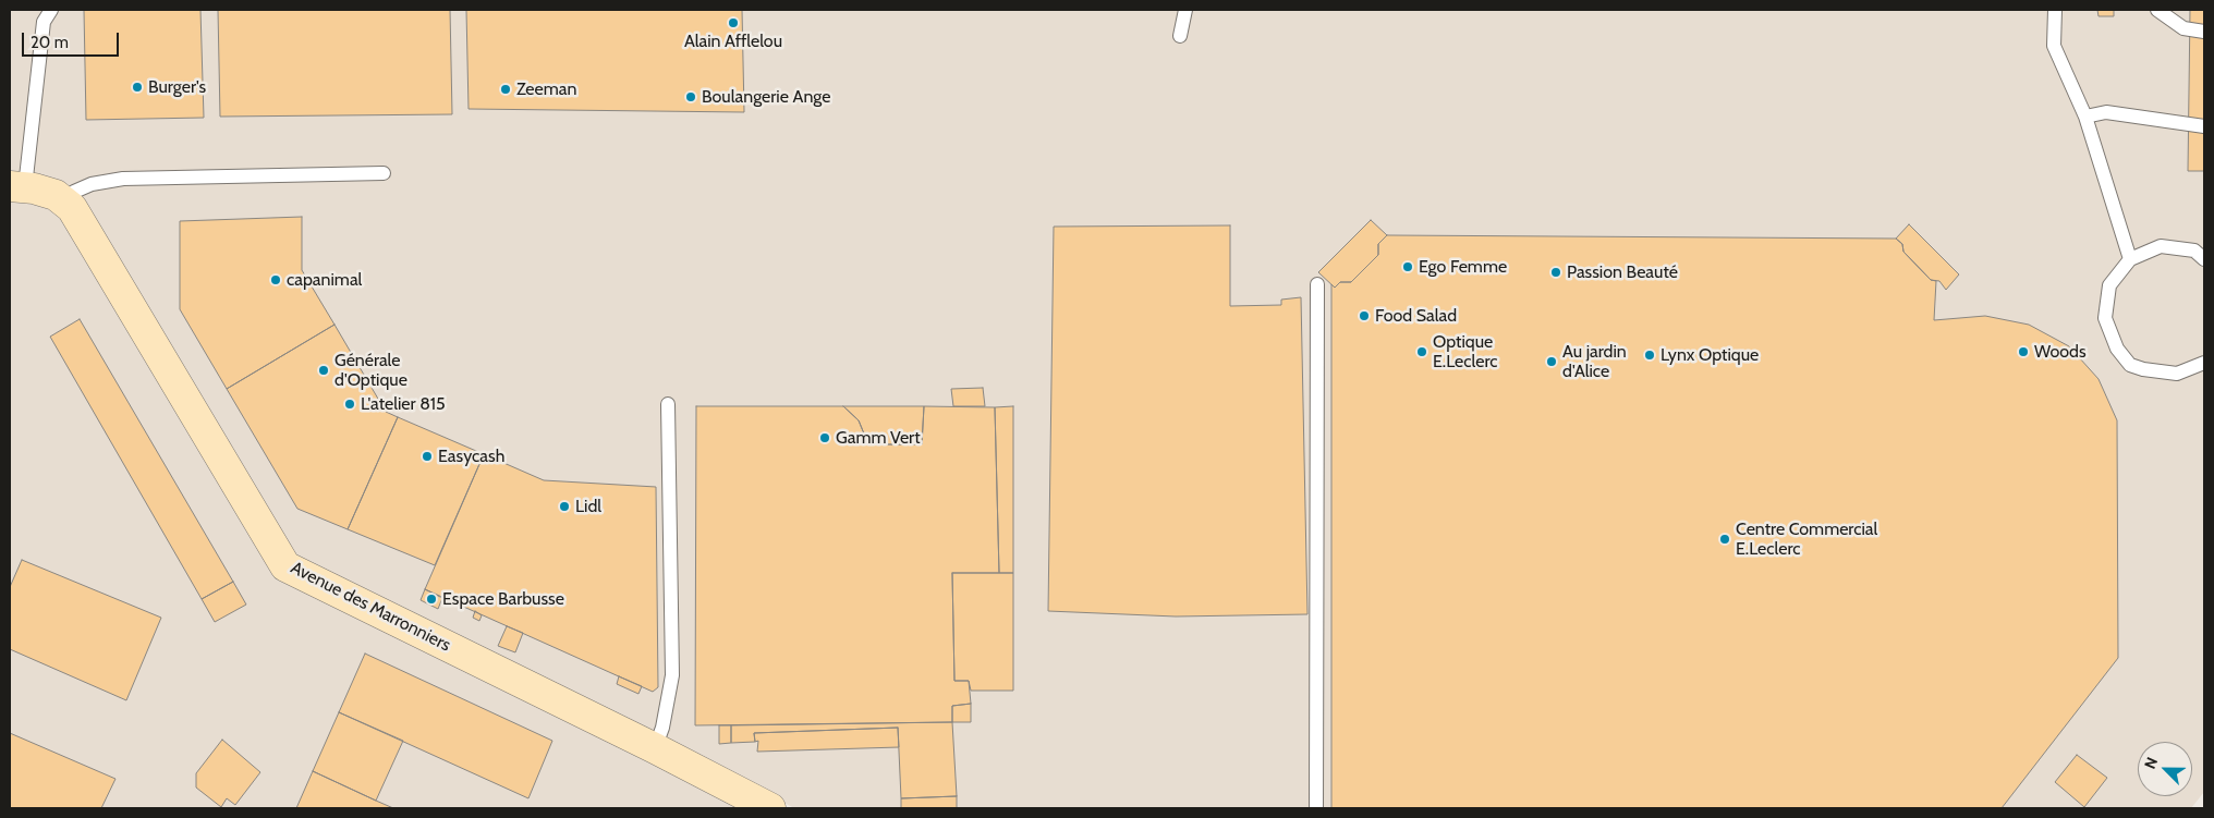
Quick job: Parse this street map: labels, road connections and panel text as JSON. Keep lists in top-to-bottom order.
{
  "streets": {
    "main road": ["Avenue des Marronniers"]
  },
  "places": [
    "Alain Afflelou",
    "Burger's",
    "Zeeman",
    "Boulangerie Ange",
    "Ego Femme",
    "Passion Beauté",
    "capanimal",
    "Food Salad",
    "Optique E.Leclerc",
    "Woods",
    "Lynx Optique",
    "Au jardin d'Alice",
    "Générale d'Optique",
    "L'atelier 815",
    "Gamm Vert",
    "Easycash",
    "Lidl",
    "Centre Commercial E.Leclerc",
    "Espace Barbusse"
  ],
  "scale_bar": "20 m",
  "north": "top left"
}
